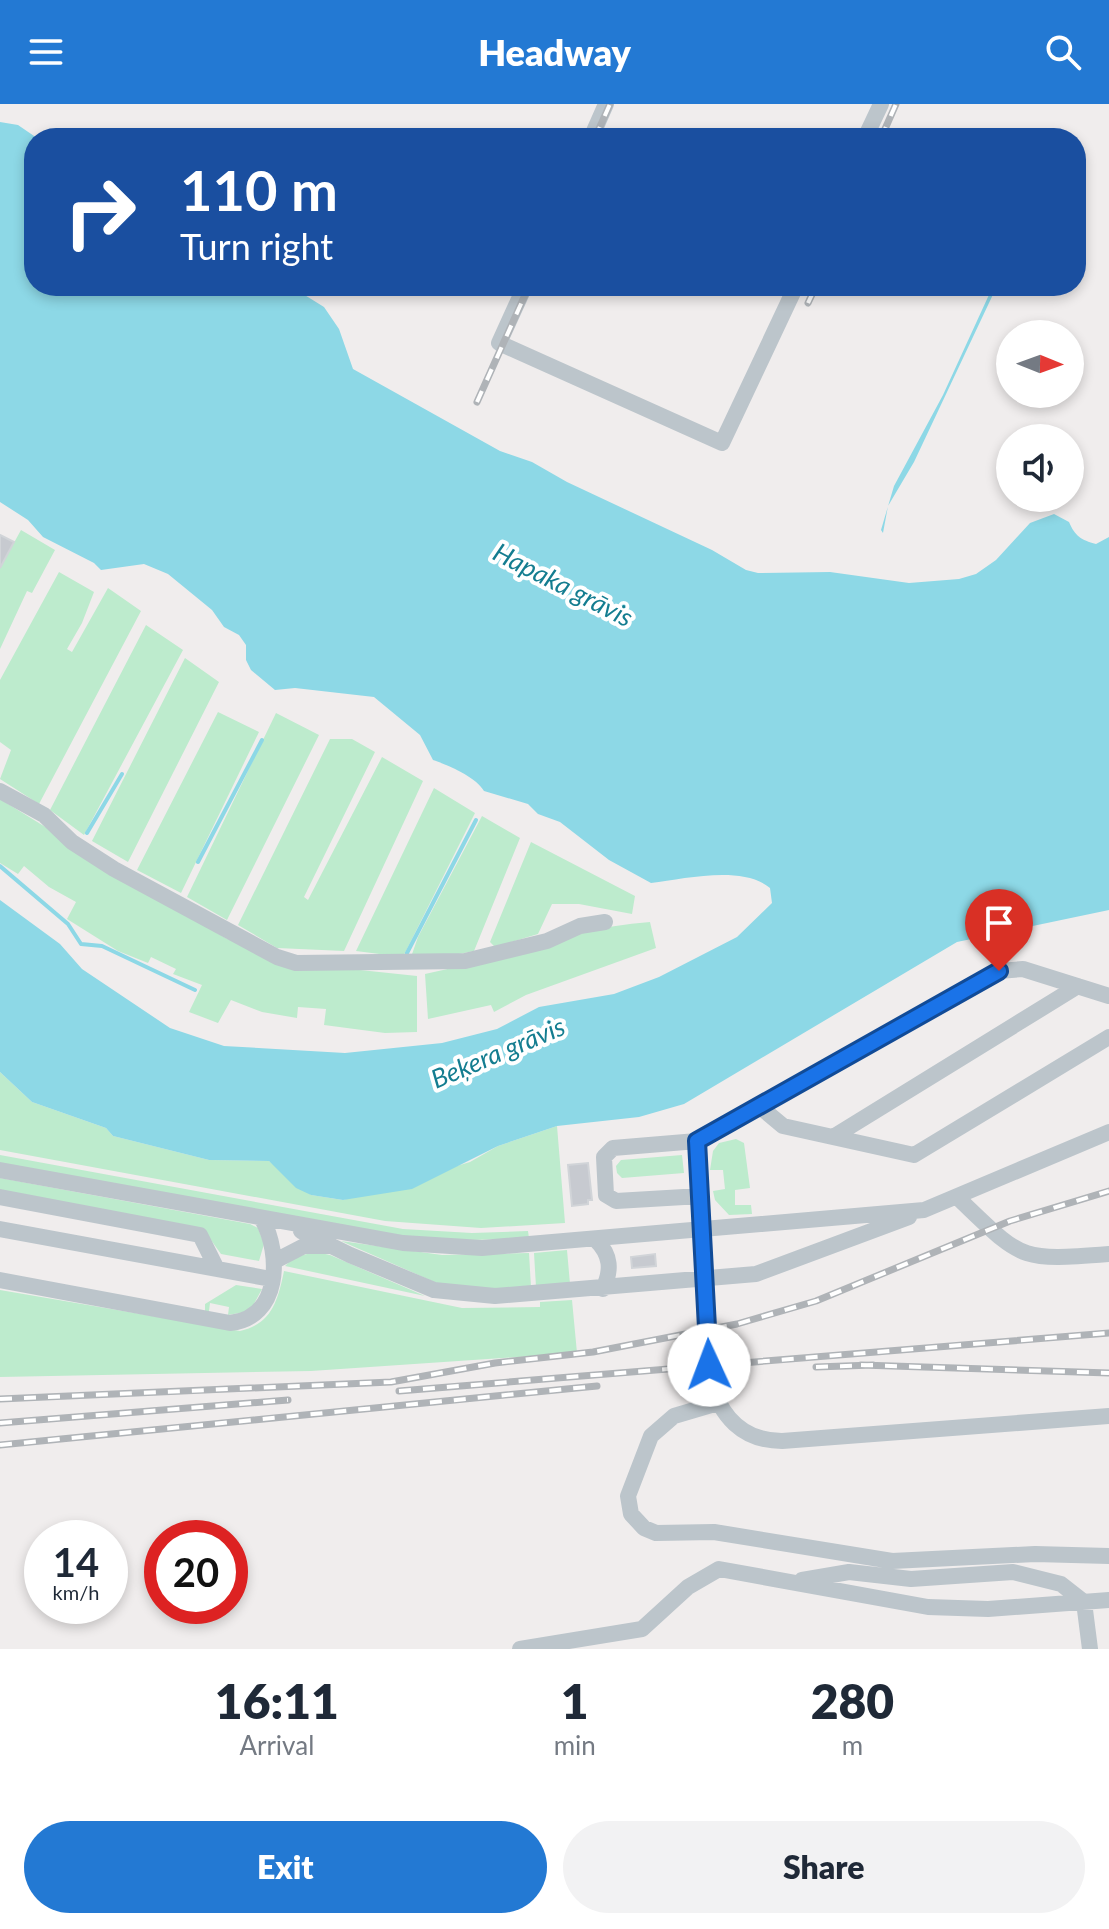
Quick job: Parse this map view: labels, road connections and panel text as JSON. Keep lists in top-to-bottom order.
{
  "water": ["Hapaka grāvis", "Beķera grāvis"],
  "north": "right",
  "page": {
    "header": "Headway",
    "turn": ["110 m", "Turn right"],
    "speed": "14 km/h",
    "limit": "20",
    "eta": [
      "16:11",
      "Arrival",
      "1",
      "min",
      "280",
      "m"
    ],
    "buttons": ["Exit", "Share"]
  }
}
